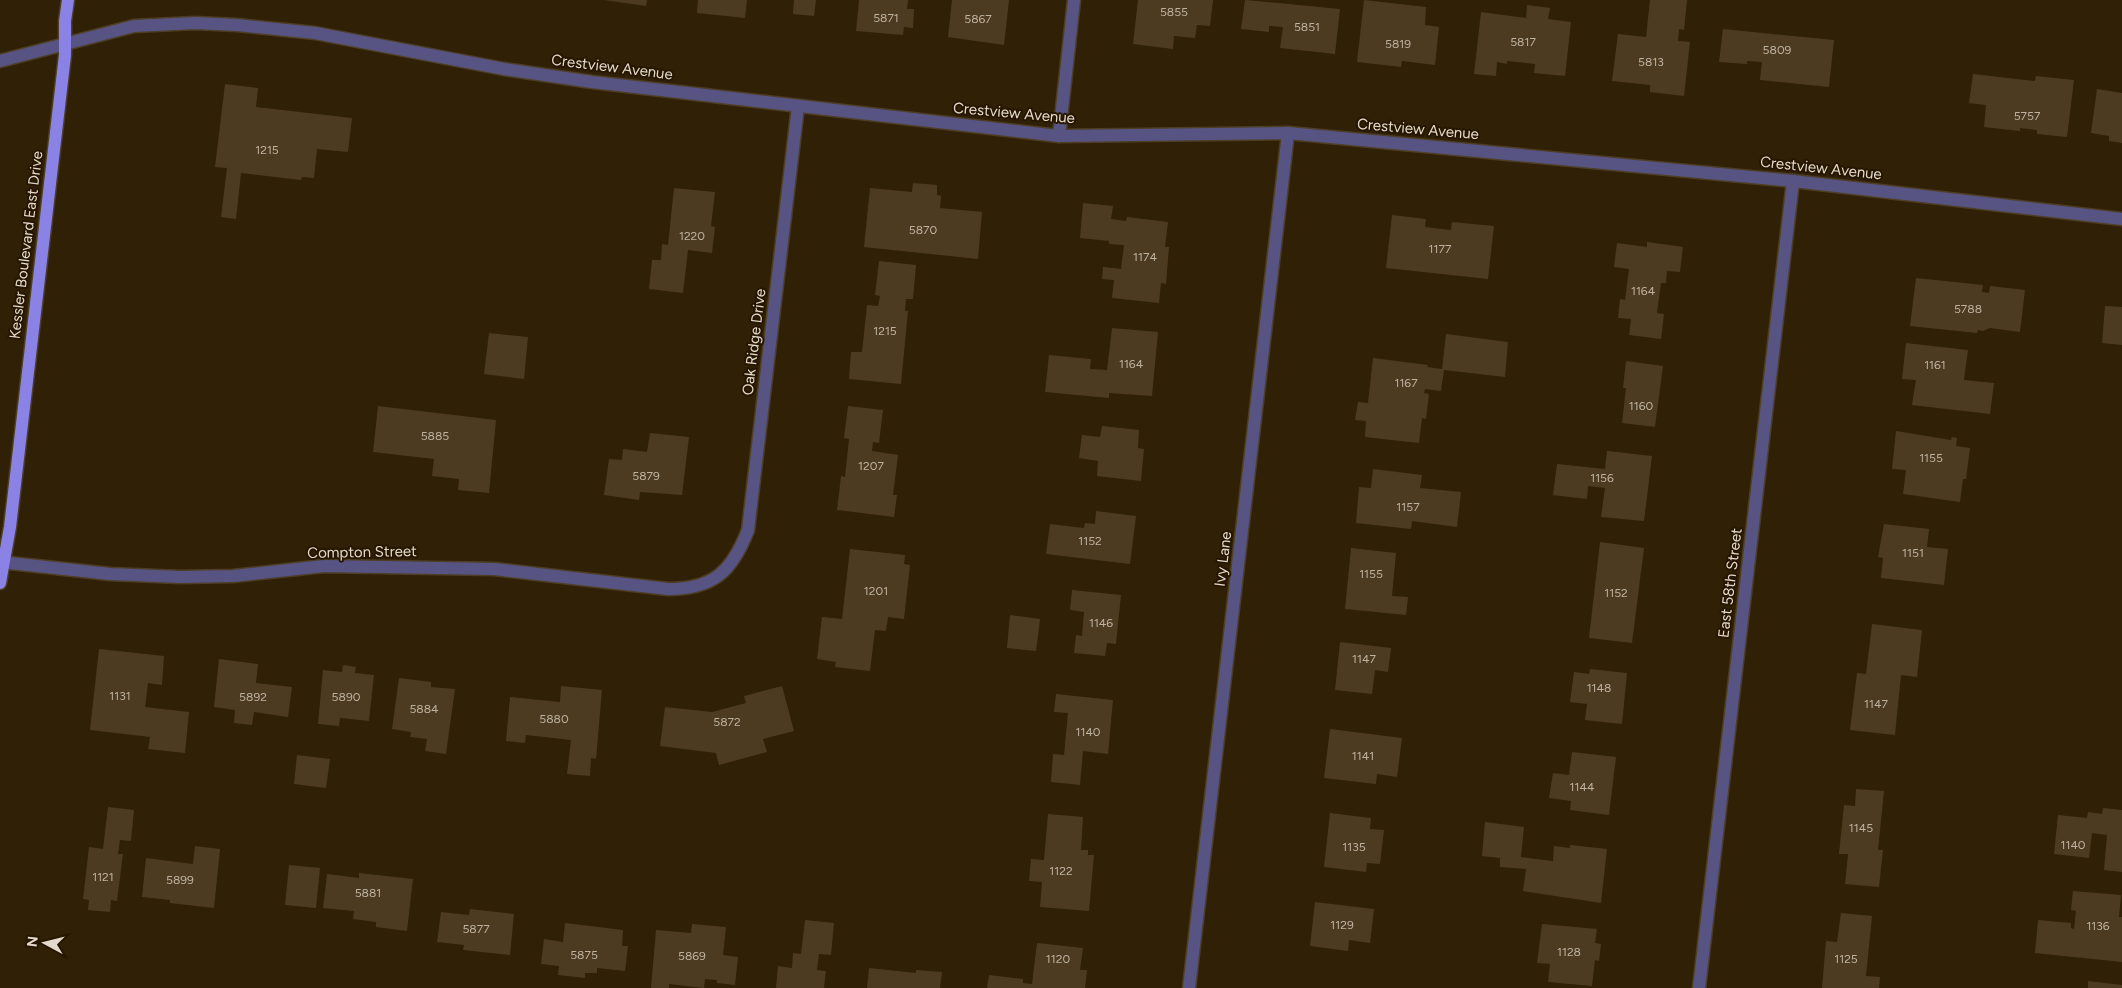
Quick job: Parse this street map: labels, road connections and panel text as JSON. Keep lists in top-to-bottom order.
{
  "streets": {
    "main road": ["Kessler Boulevard East Drive"],
    "street": [
      "Crestview Avenue",
      "Oak Ridge Drive",
      "Compton Street",
      "Ivy Lane",
      "East 58th Street"
    ]
  },
  "crossings": [
    ["Crestview Avenue", "Kessler Boulevard East Drive"],
    ["Crestview Avenue", "Oak Ridge Drive"],
    ["Crestview Avenue", "Ivy Lane"],
    ["Crestview Avenue", "East 58th Street"],
    ["Kessler Boulevard East Drive", "Compton Street"],
    ["Oak Ridge Drive", "Compton Street"]
  ],
  "house_numbers": [
    "5855",
    "5871",
    "5867",
    "5851",
    "5817",
    "5819",
    "5809",
    "5813",
    "5757",
    "1215",
    "5870",
    "1220",
    "1177",
    "1174",
    "1164",
    "5788",
    "1215",
    "1164",
    "1161",
    "1167",
    "1160",
    "5885",
    "1155",
    "1207",
    "5879",
    "1156",
    "1157",
    "1152",
    "1151",
    "1155",
    "1201",
    "1152",
    "1146",
    "1147",
    "1148",
    "1131",
    "5892",
    "5890",
    "1147",
    "5884",
    "5880",
    "5872",
    "1140",
    "1141",
    "1144",
    "1145",
    "1140",
    "1135",
    "1122",
    "1121",
    "5899",
    "5881",
    "1129",
    "1136",
    "5877",
    "1128",
    "5875",
    "5869",
    "1120",
    "1125"
  ],
  "north": "left"
}
